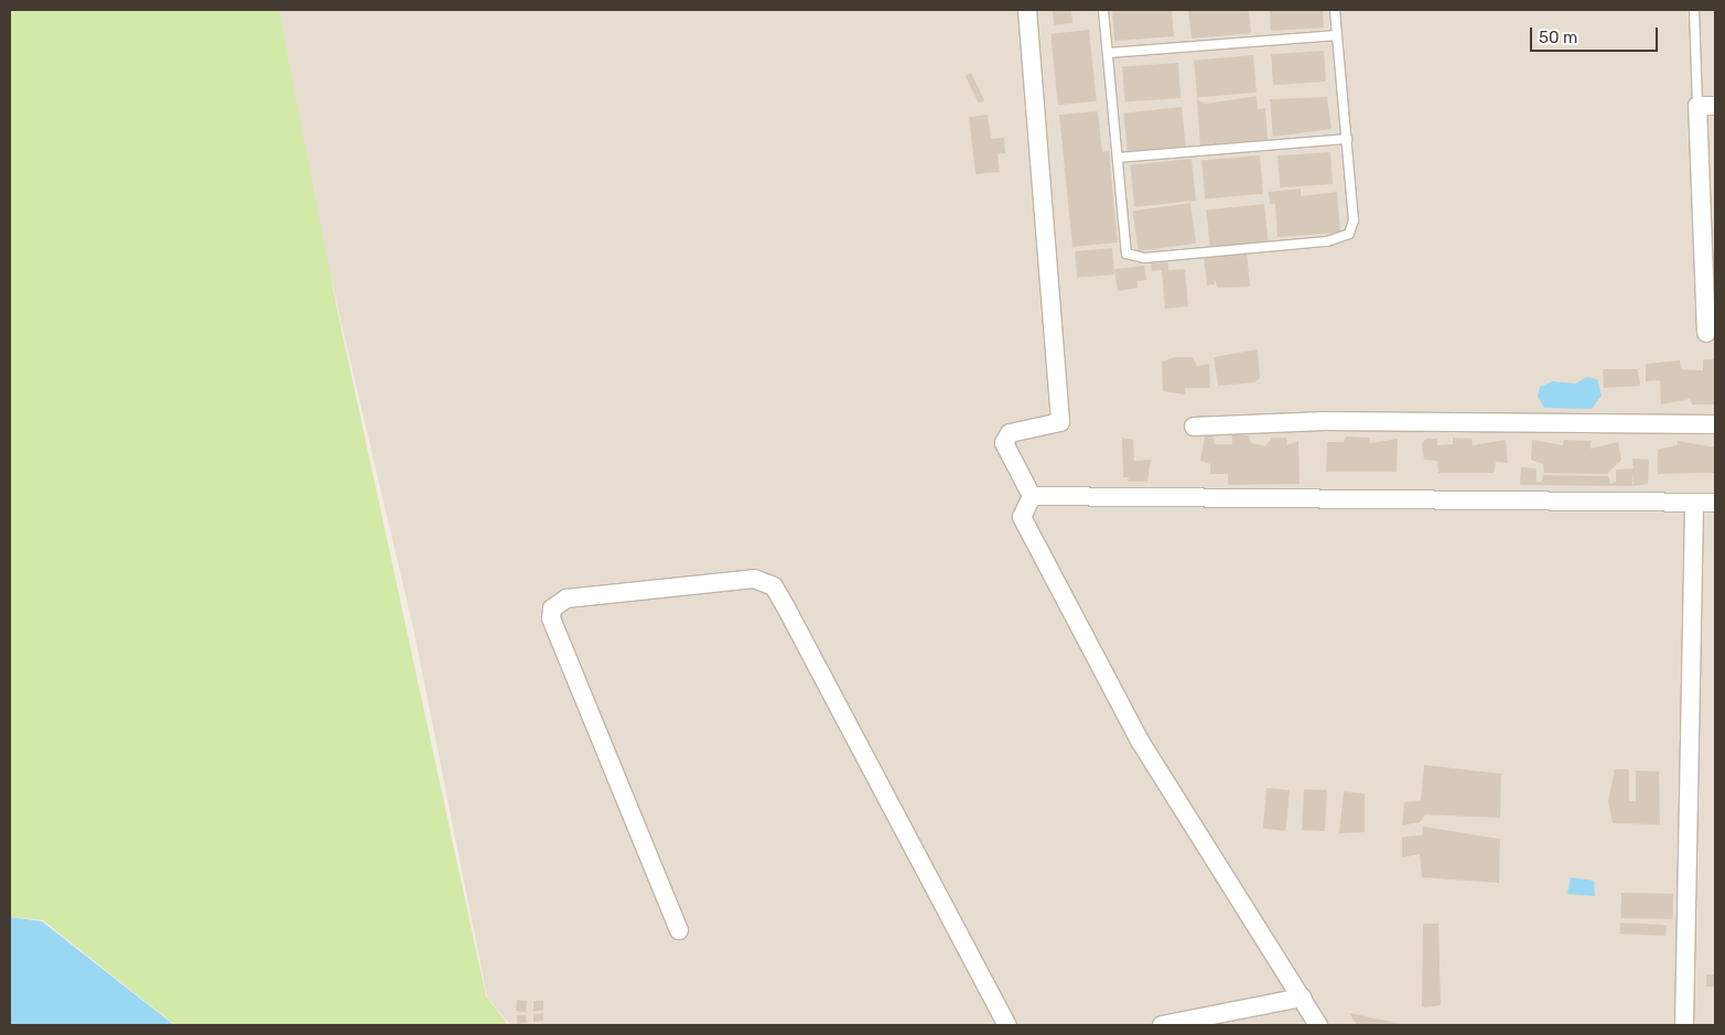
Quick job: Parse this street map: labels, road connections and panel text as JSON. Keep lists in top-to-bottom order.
{
  "scale_bar": "50 m"
}
